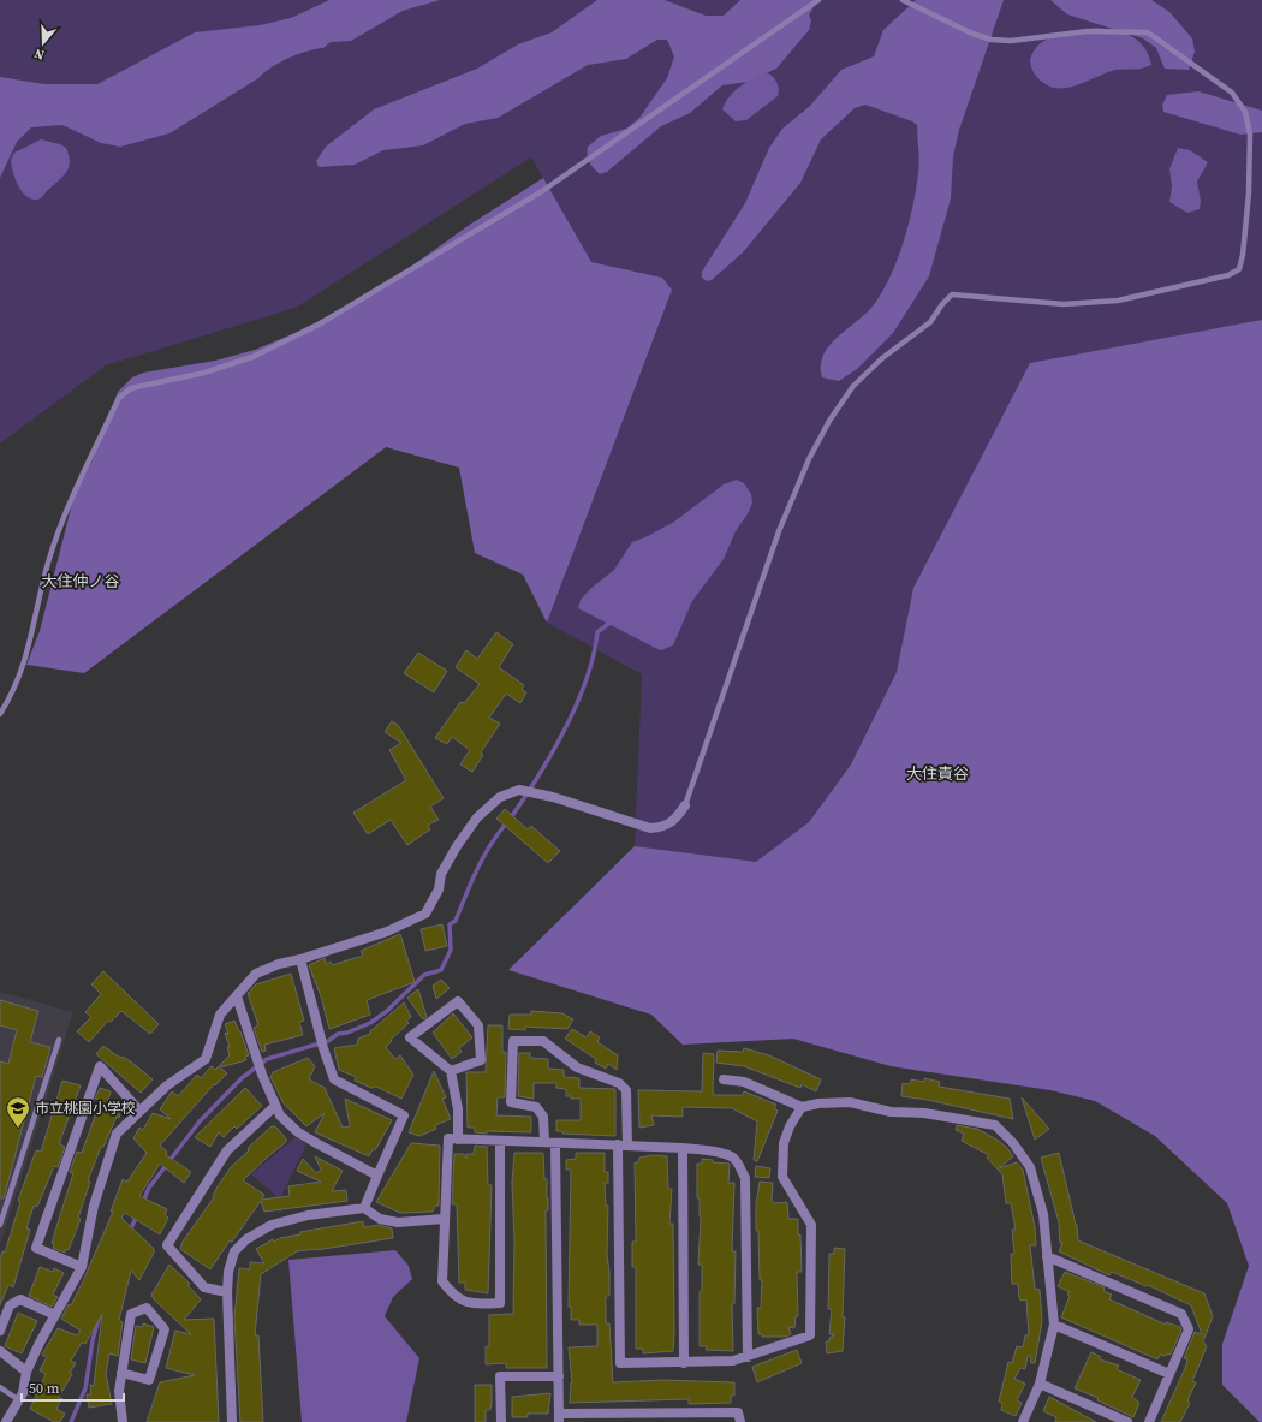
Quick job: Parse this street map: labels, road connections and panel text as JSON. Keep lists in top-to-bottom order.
{
  "districts": ["大住仲ノ谷", "大住責谷"],
  "places": {
    "school or university": ["市立桃園小学校"]
  },
  "scale_bar": "50 m",
  "north": "bottom"
}
